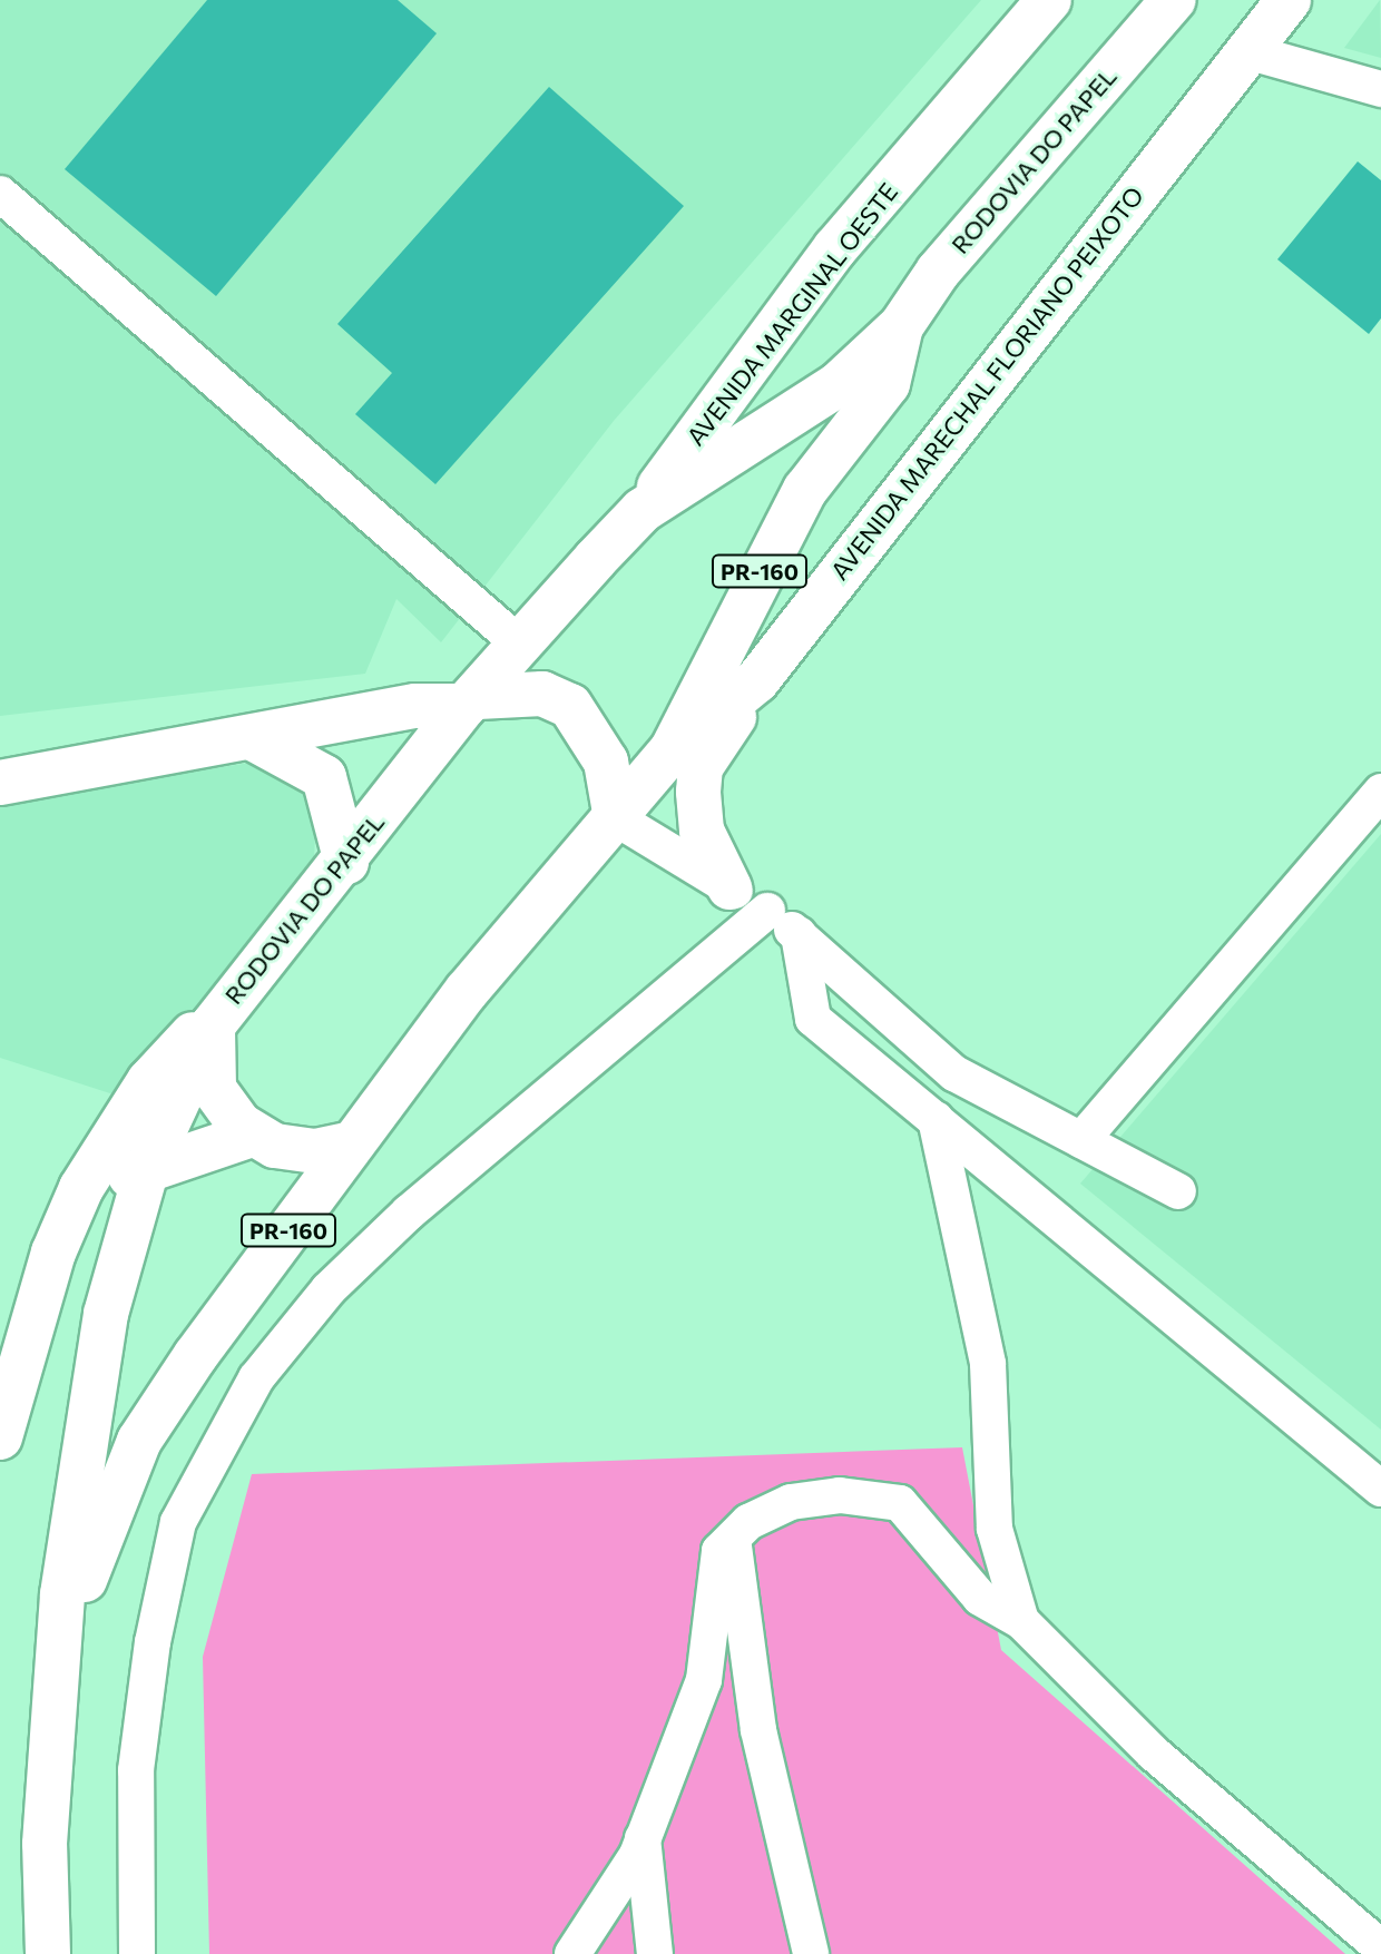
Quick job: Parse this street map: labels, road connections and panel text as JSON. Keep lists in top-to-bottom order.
{
  "streets": {
    "main road": [
      "RODOVIA DO PAPEL",
      "AVENIDA MARGINAL OESTE",
      "AVENIDA MARECHAL FLORIANO PEIXOTO",
      "PR-160"
    ]
  },
  "crossings": [
    ["RODOVIA DO PAPEL", "AVENIDA MARGINAL OESTE"],
    ["RODOVIA DO PAPEL", "AVENIDA MARECHAL FLORIANO PEIXOTO"]
  ]
}
